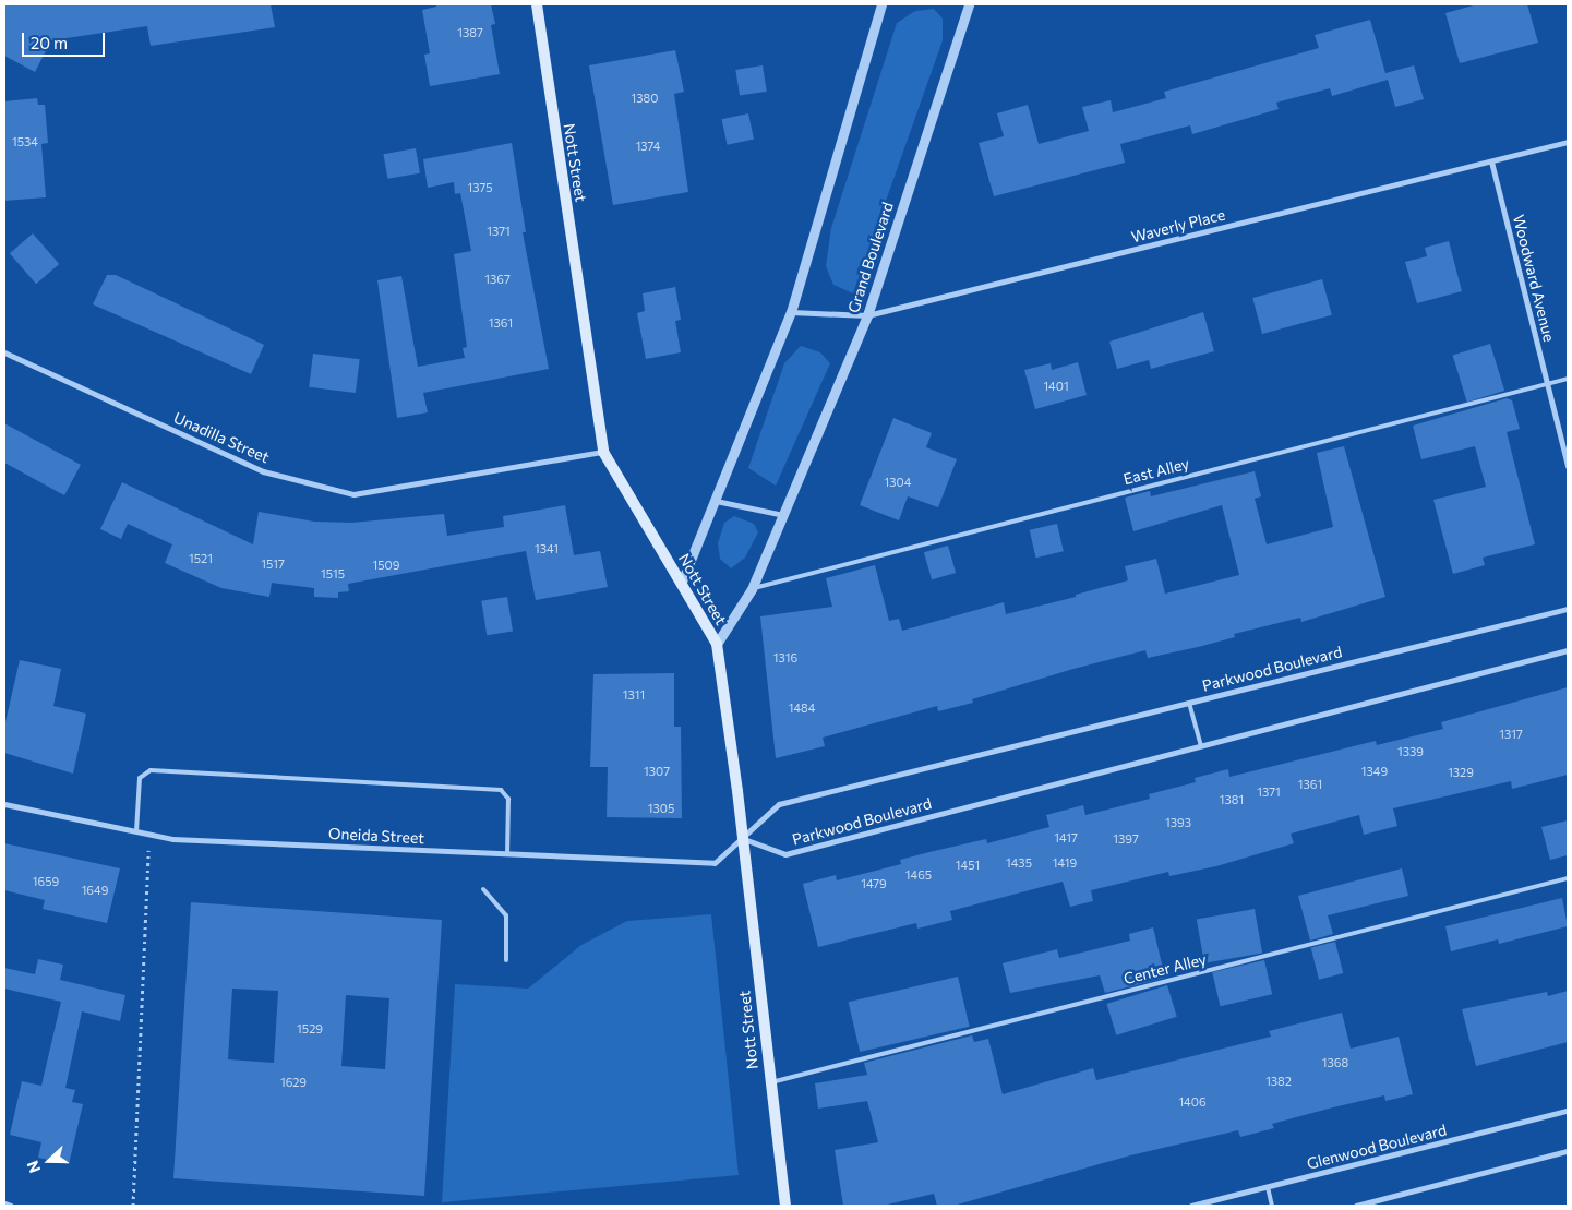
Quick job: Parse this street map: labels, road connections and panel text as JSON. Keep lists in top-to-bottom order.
{
  "streets": {
    "main road": ["Nott Street"],
    "street": [
      "Waverly Place",
      "Grand Boulevard",
      "Woodward Avenue",
      "Unadilla Street",
      "Parkwood Boulevard",
      "Oneida Street",
      "Glenwood Boulevard"
    ],
    "lane": ["East Alley", "Center Alley"]
  },
  "crossings": [
    ["Nott Street", "Grand Boulevard"],
    ["Nott Street", "Unadilla Street"],
    ["Nott Street", "Parkwood Boulevard"],
    ["Nott Street", "Oneida Street"],
    ["Nott Street", "Center Alley"],
    ["Waverly Place", "Grand Boulevard"],
    ["Waverly Place", "Woodward Avenue"],
    ["Grand Boulevard", "East Alley"],
    ["Woodward Avenue", "East Alley"],
    ["Parkwood Boulevard", "Oneida Street"]
  ],
  "house_numbers": [
    "1387",
    "1380",
    "1534",
    "1374",
    "1375",
    "1371",
    "1367",
    "1361",
    "1401",
    "1304",
    "1341",
    "1521",
    "1517",
    "1509",
    "1515",
    "1316",
    "1311",
    "1484",
    "1317",
    "1339",
    "1307",
    "1349",
    "1329",
    "1361",
    "1371",
    "1381",
    "1305",
    "1393",
    "1417",
    "1397",
    "1435",
    "1419",
    "1451",
    "1465",
    "1659",
    "1479",
    "1649",
    "1529",
    "1368",
    "1382",
    "1629",
    "1406"
  ],
  "scale_bar": "20 m",
  "north": "left"
}
